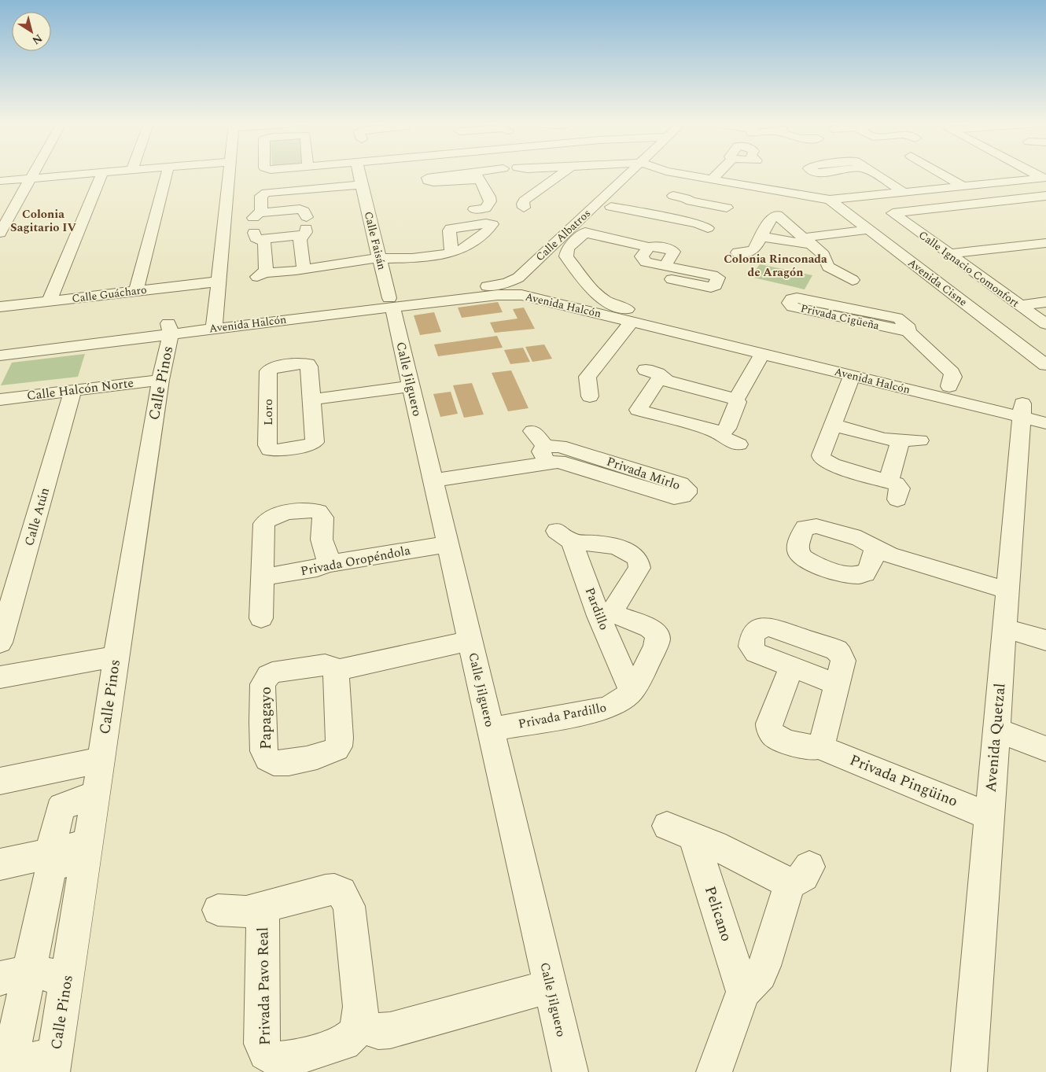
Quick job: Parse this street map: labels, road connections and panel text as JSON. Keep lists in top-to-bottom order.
{
  "streets": {
    "street": [
      "Calle Albatros",
      "Calle Faisán",
      "Calle Ignacio Comonfort",
      "Avenida Cisne",
      "Calle Guácharo",
      "Avenida Halcón",
      "Privada Cigüeña",
      "Calle Jilguero",
      "Calle Pinos",
      "Calle Halcón Norte",
      "Loro",
      "Privada Mirlo",
      "Calle Atún",
      "Privada Oropéndola",
      "Pardillo",
      "Privada Pardillo",
      "Papagayo",
      "Avenida Quetzal",
      "Privada Pingüino",
      "Pelicano",
      "Privada Pavo Real"
    ]
  },
  "crossings": [
    ["Calle Albatros", "Avenida Halcón"],
    ["Calle Faisán", "Avenida Halcón"],
    ["Calle Faisán", "Calle Jilguero"],
    ["Avenida Halcón", "Privada Cigüeña"],
    ["Avenida Halcón", "Calle Jilguero"],
    ["Avenida Halcón", "Calle Pinos"],
    ["Avenida Halcón", "Avenida Quetzal"],
    ["Calle Jilguero", "Privada Mirlo"],
    ["Calle Jilguero", "Privada Oropéndola"],
    ["Calle Jilguero", "Privada Pardillo"],
    ["Calle Pinos", "Calle Halcón Norte"],
    ["Calle Halcón Norte", "Calle Atún"],
    ["Pardillo", "Privada Pardillo"],
    ["Avenida Quetzal", "Privada Pingüino"]
  ],
  "districts": ["Colonia Sagitario IV", "Colonia Rinconada de Aragón"],
  "north": "bottom right"
}
